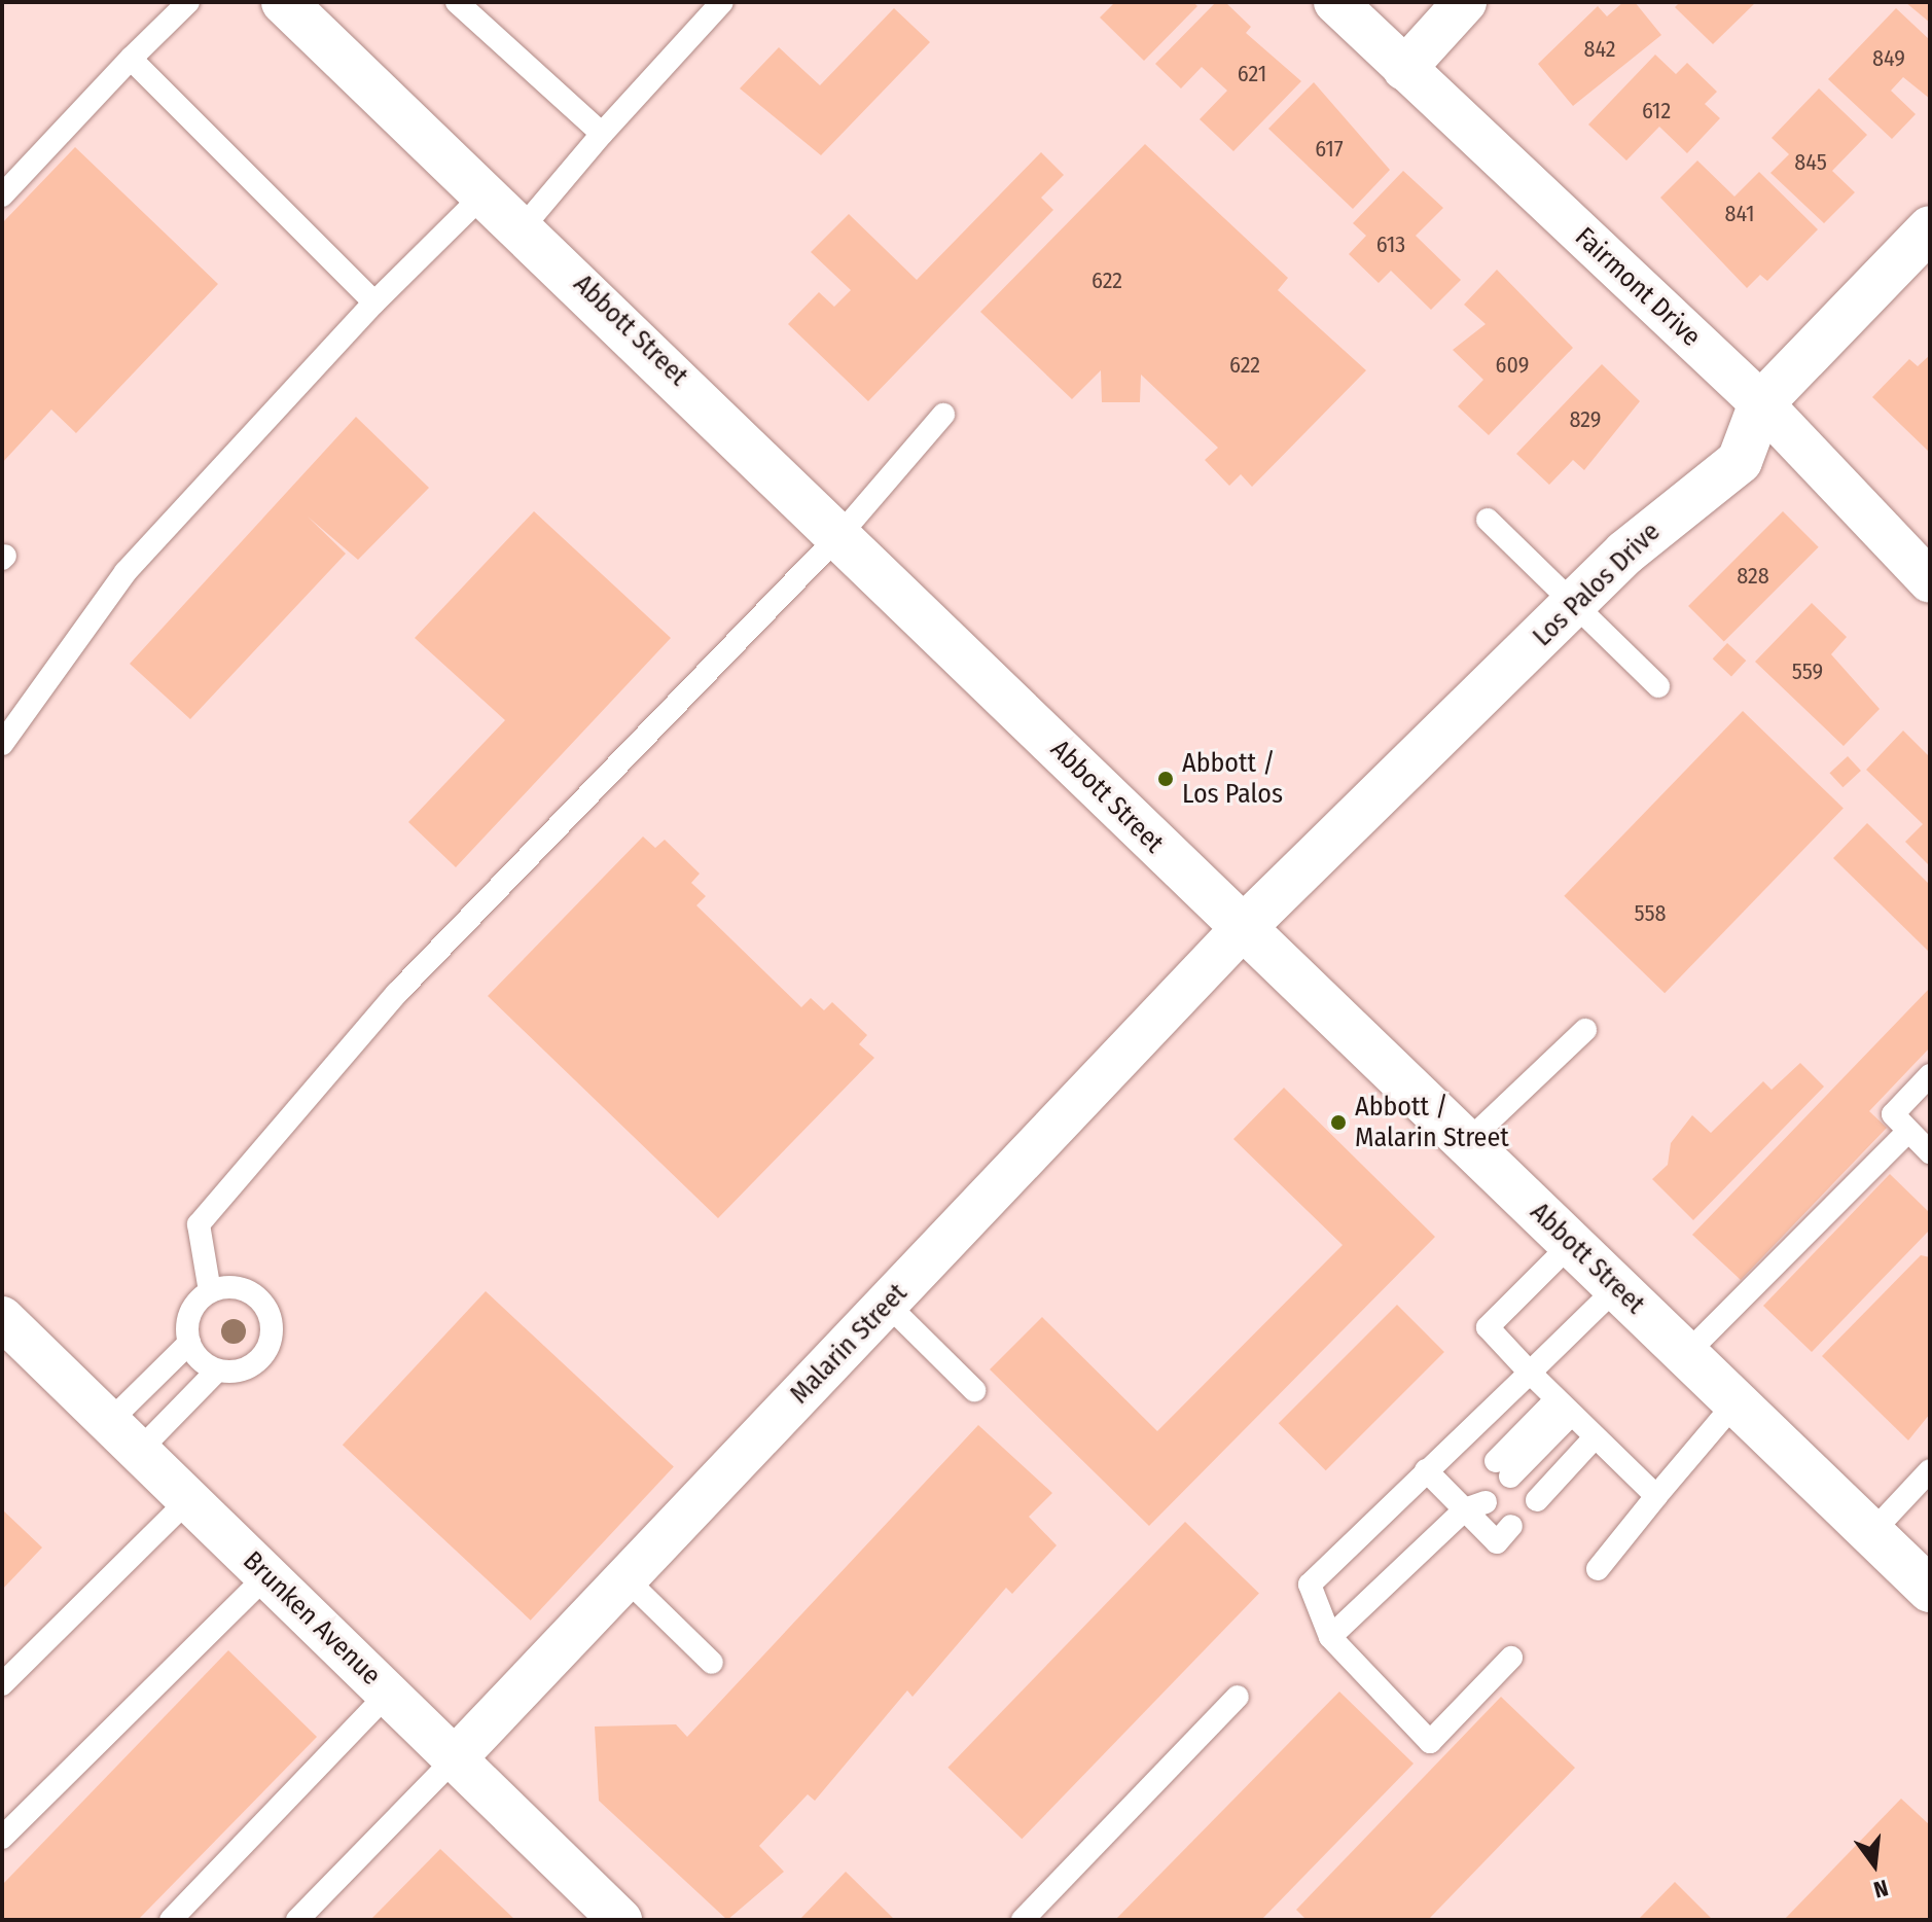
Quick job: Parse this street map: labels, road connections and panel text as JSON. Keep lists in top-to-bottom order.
{
  "streets": {
    "main road": ["Abbott Street", "Los Palos Drive"],
    "street": ["Fairmont Drive", "Malarin Street", "Brunken Avenue"]
  },
  "crossings": [
    ["Fairmont Drive", "Los Palos Drive"],
    ["Abbott Street", "Los Palos Drive"],
    ["Abbott Street", "Malarin Street"],
    ["Los Palos Drive", "Malarin Street"],
    ["Malarin Street", "Brunken Avenue"]
  ],
  "places": ["Abbott / Los Palos", "Abbott / Malarin Street"],
  "house_numbers": [
    "842",
    "849",
    "621",
    "612",
    "617",
    "845",
    "841",
    "613",
    "622",
    "622",
    "609",
    "829",
    "828",
    "559",
    "558"
  ],
  "north": "bottom"
}
